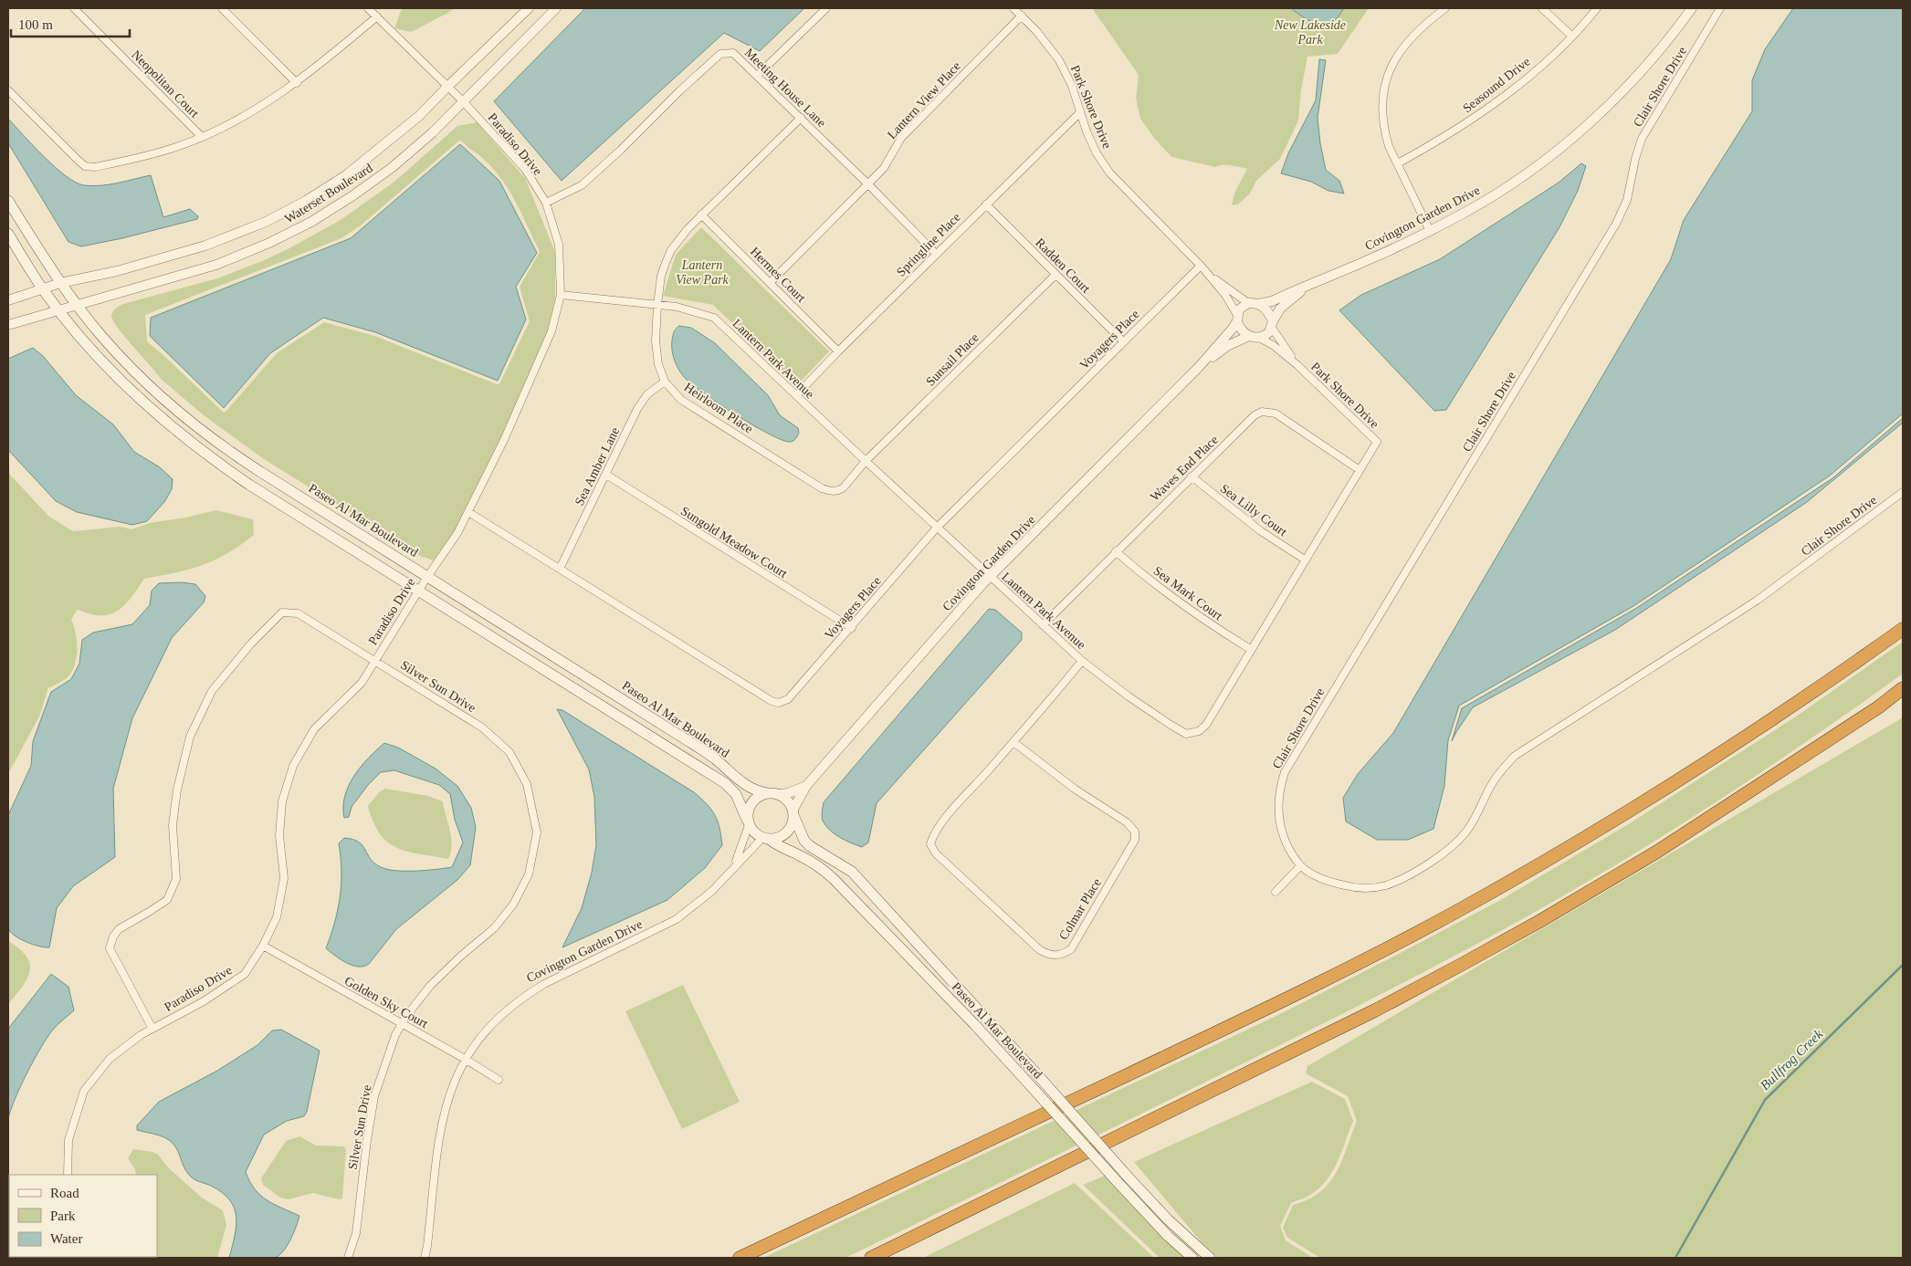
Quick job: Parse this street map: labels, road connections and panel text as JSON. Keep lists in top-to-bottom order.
{
  "streets": {
    "main road": ["Paseo Al Mar Boulevard"],
    "street": [
      "Neopolitan Court",
      "Seasound Drive",
      "Clair Shore Drive",
      "Meeting House Lane",
      "Lantern View Place",
      "Park Shore Drive",
      "Paradiso Drive",
      "Waterset Boulevard",
      "Covington Garden Drive",
      "Springline Place",
      "Radden Court",
      "Hermes Court",
      "Voyagers Place",
      "Lantern Park Avenue",
      "Sunsail Place",
      "Heirloom Place",
      "Sea Amber Lane",
      "Waves End Place",
      "Sea Lilly Court",
      "Sungold Meadow Court",
      "Sea Mark Court",
      "Silver Sun Drive",
      "Colmar Place",
      "Golden Sky Court"
    ]
  },
  "crossings": [
    ["Meeting House Lane", "Lantern View Place"],
    ["Meeting House Lane", "Paradiso Drive"],
    ["Meeting House Lane", "Springline Place"],
    ["Meeting House Lane", "Heirloom Place"],
    ["Lantern View Place", "Park Shore Drive"],
    ["Lantern View Place", "Hermes Court"],
    ["Park Shore Drive", "Covington Garden Drive"],
    ["Park Shore Drive", "Springline Place"],
    ["Park Shore Drive", "Voyagers Place"],
    ["Park Shore Drive", "Lantern Park Avenue"],
    ["Paradiso Drive", "Waterset Boulevard"],
    ["Paradiso Drive", "Voyagers Place"],
    ["Paradiso Drive", "Lantern Park Avenue"],
    ["Paradiso Drive", "Paseo Al Mar Boulevard"],
    ["Paradiso Drive", "Silver Sun Drive"],
    ["Paradiso Drive", "Golden Sky Court"],
    ["Waterset Boulevard", "Paseo Al Mar Boulevard"],
    ["Covington Garden Drive", "Lantern Park Avenue"],
    ["Covington Garden Drive", "Paseo Al Mar Boulevard"],
    ["Covington Garden Drive", "Golden Sky Court"],
    ["Springline Place", "Radden Court"],
    ["Springline Place", "Hermes Court"],
    ["Springline Place", "Lantern Park Avenue"],
    ["Radden Court", "Voyagers Place"],
    ["Radden Court", "Sunsail Place"],
    ["Hermes Court", "Heirloom Place"],
    ["Voyagers Place", "Lantern Park Avenue"],
    ["Voyagers Place", "Sea Amber Lane"],
    ["Voyagers Place", "Sungold Meadow Court"],
    ["Lantern Park Avenue", "Sunsail Place"],
    ["Lantern Park Avenue", "Heirloom Place"],
    ["Lantern Park Avenue", "Waves End Place"],
    ["Lantern Park Avenue", "Sea Lilly Court"],
    ["Lantern Park Avenue", "Sea Mark Court"],
    ["Lantern Park Avenue", "Colmar Place"],
    ["Sunsail Place", "Heirloom Place"],
    ["Heirloom Place", "Sea Amber Lane"],
    ["Sea Amber Lane", "Sungold Meadow Court"],
    ["Waves End Place", "Sea Lilly Court"],
    ["Waves End Place", "Sea Mark Court"],
    ["Silver Sun Drive", "Golden Sky Court"]
  ],
  "water": ["Bullfrog Creek"],
  "parks": ["New Lakeside Park", "Lantern View Park"],
  "legend": ["Road", "Park", "Water"],
  "scale_bar": "100 m"
}
